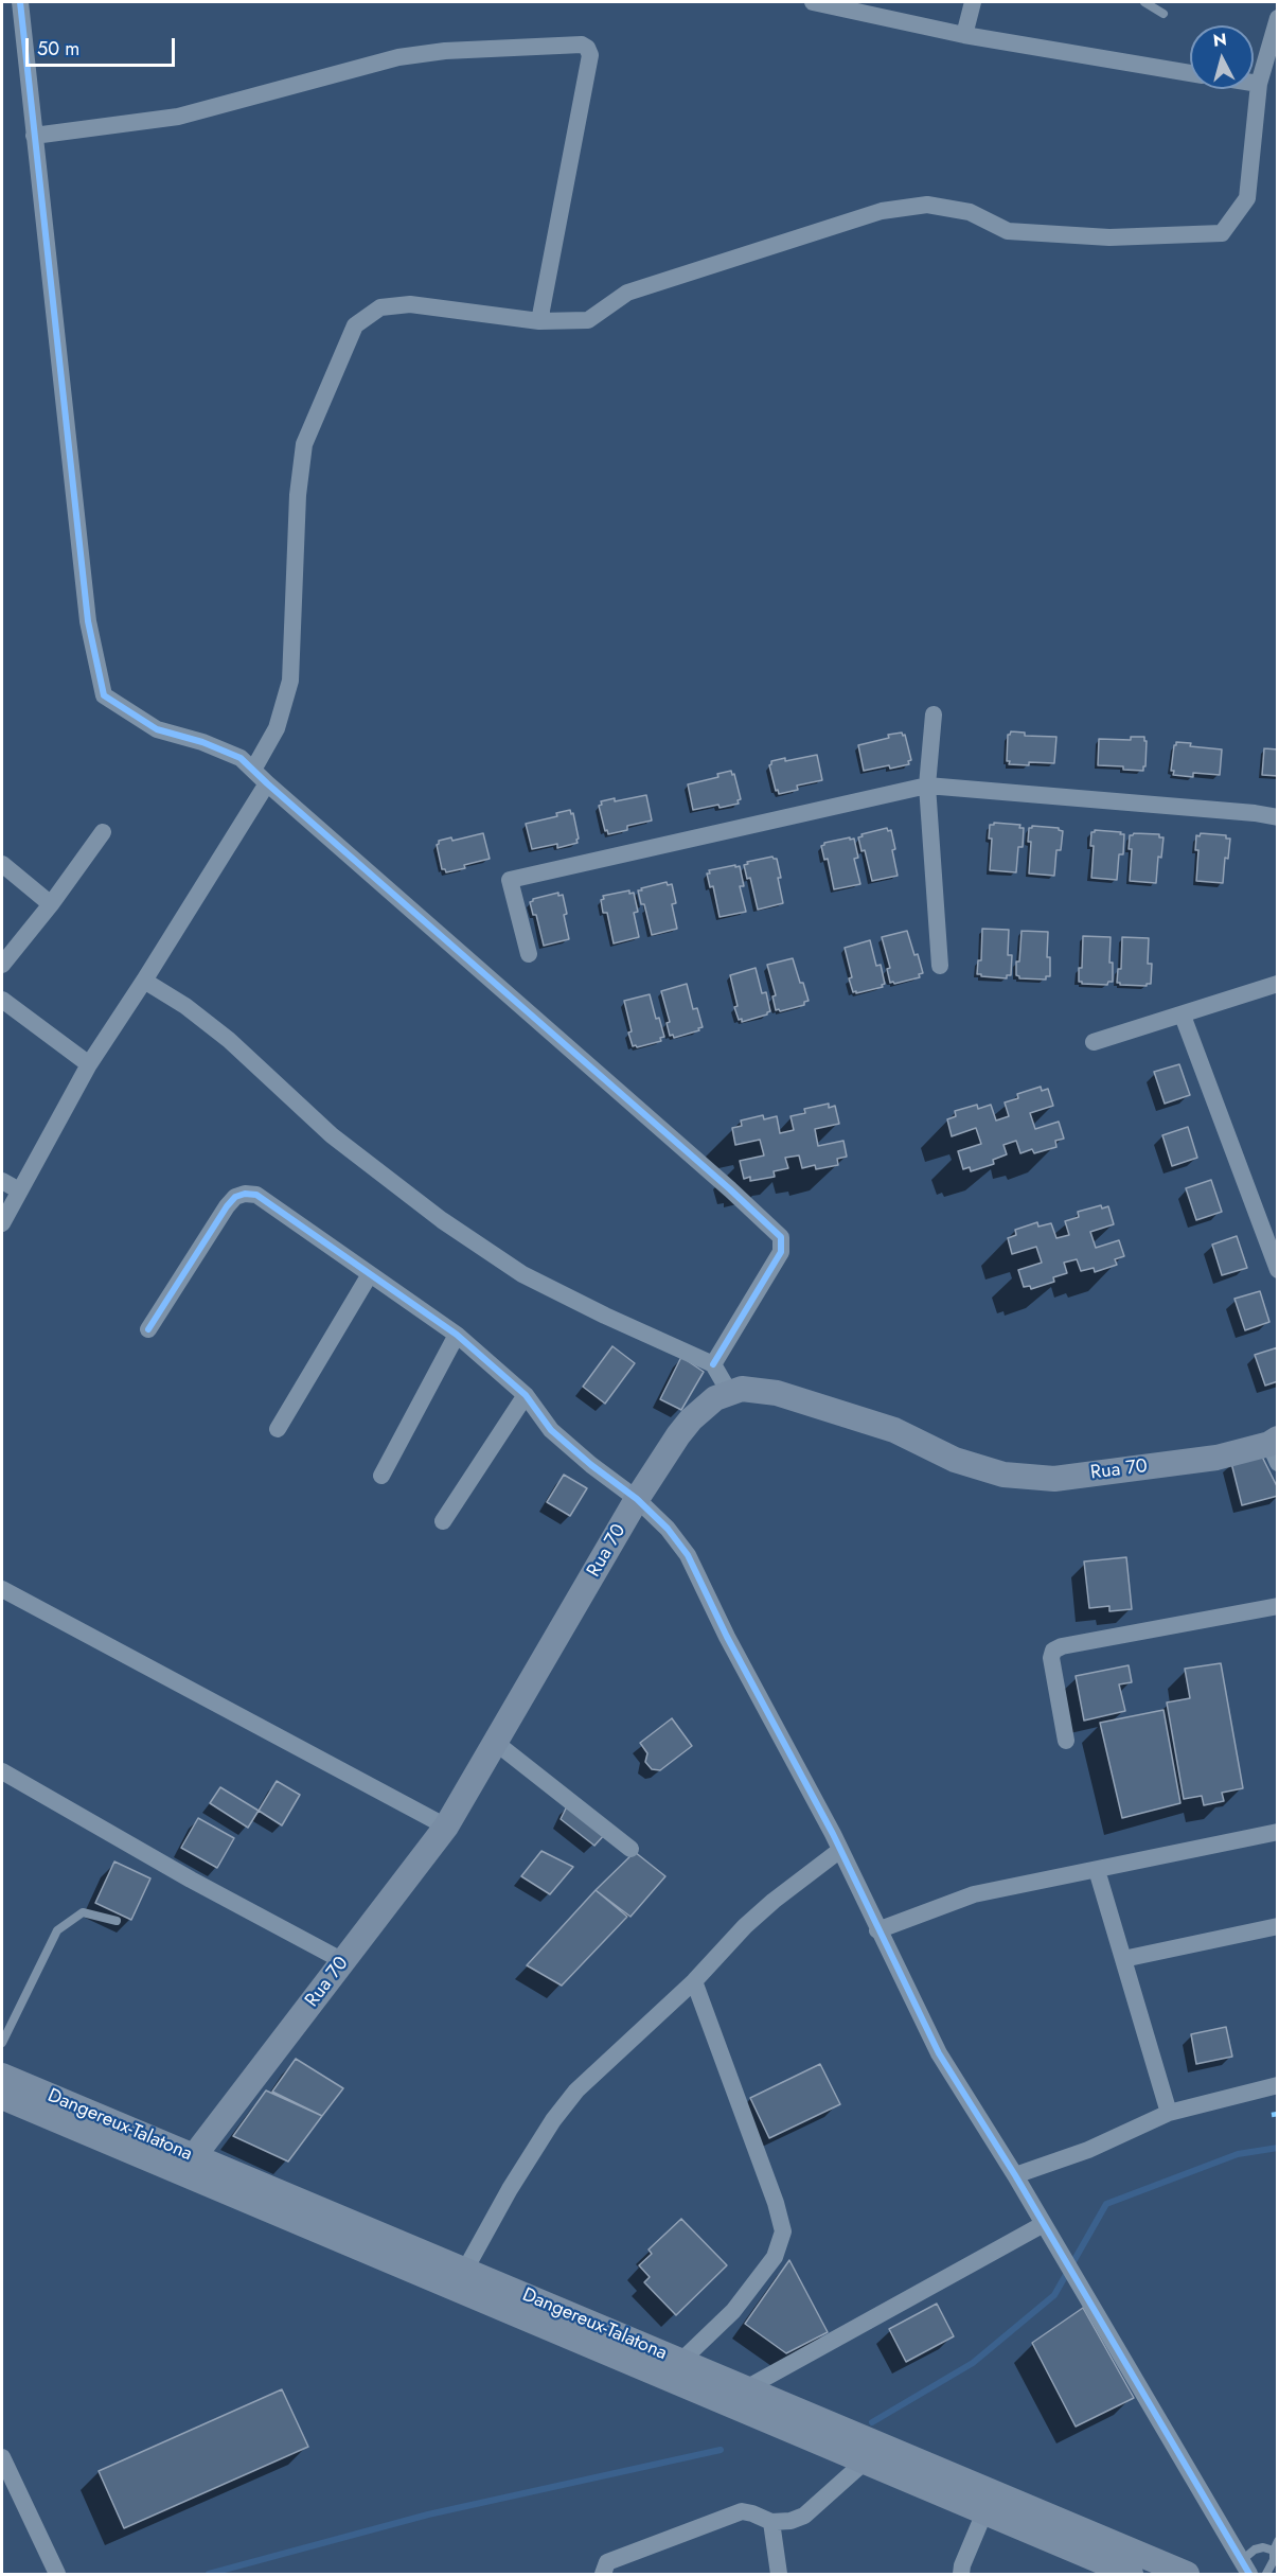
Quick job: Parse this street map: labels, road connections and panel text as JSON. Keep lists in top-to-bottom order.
{
  "streets": {
    "main road": ["Rua 70", "Dangereux-Talatona"]
  },
  "crossings": [
    ["Rua 70", "Dangereux-Talatona"]
  ],
  "scale_bar": "50 m",
  "north": "top"
}
